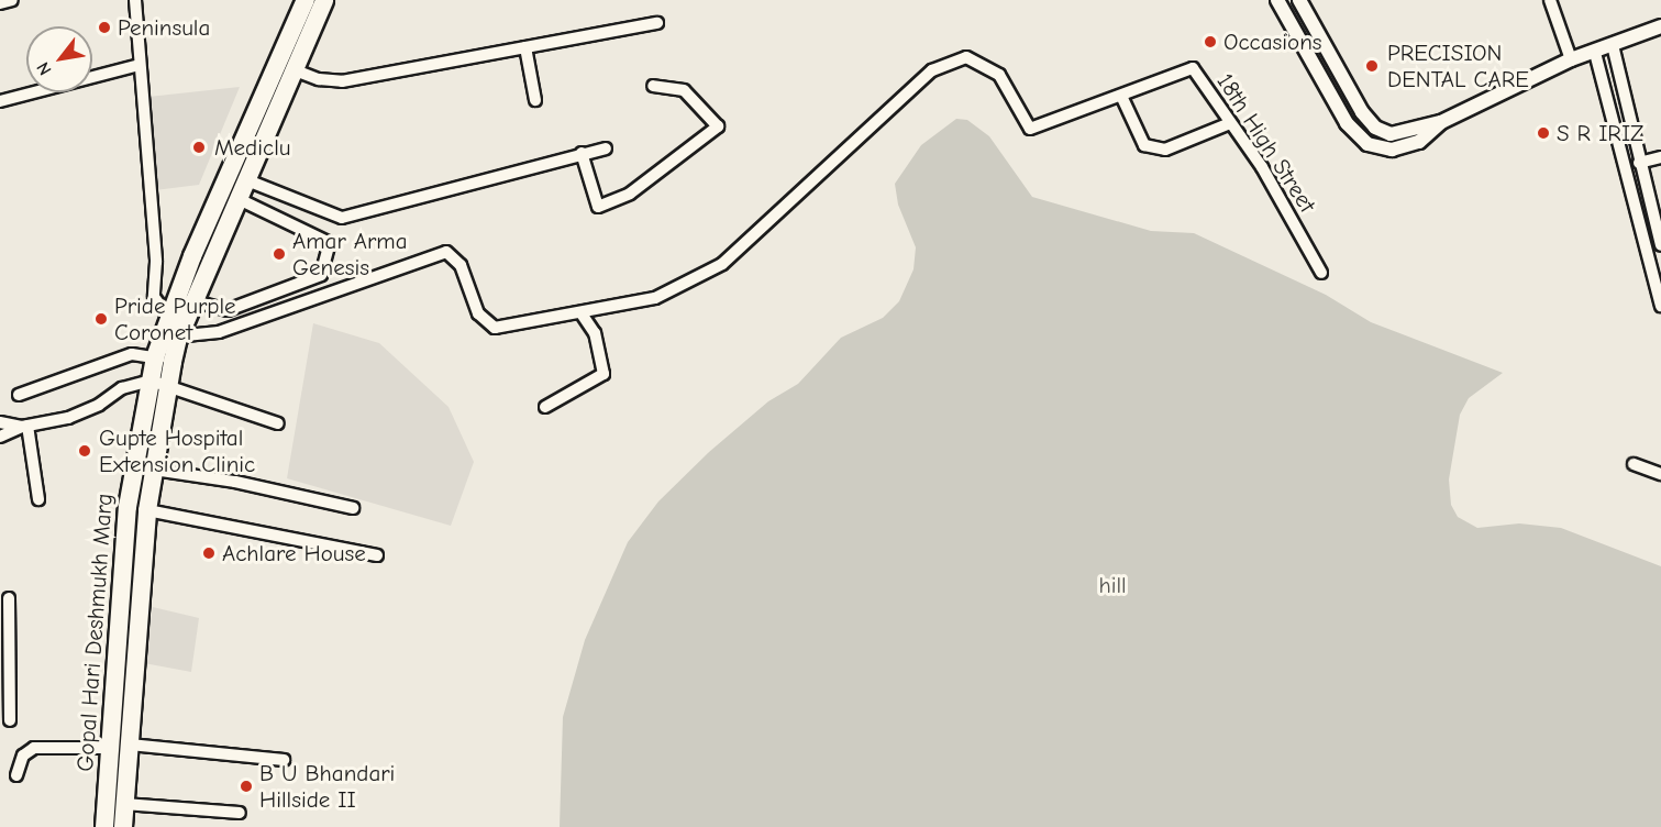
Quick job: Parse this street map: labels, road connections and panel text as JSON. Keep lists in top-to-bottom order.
{
  "streets": {
    "main road": ["Gopal Hari Deshmukh Marg"],
    "street": ["18th High Street"]
  },
  "parks": ["hill"],
  "places": [
    "Peninsula",
    "Occasions",
    "PRECISION DENTAL CARE",
    "S R IRIZ",
    "Mediclu",
    "Amar Arma Genesis",
    "Pride Purple Coronet",
    "Gupte Hospital Extension Clinic",
    "Achlare House",
    "B U Bhandari Hillside II"
  ],
  "north": "bottom left"
}
